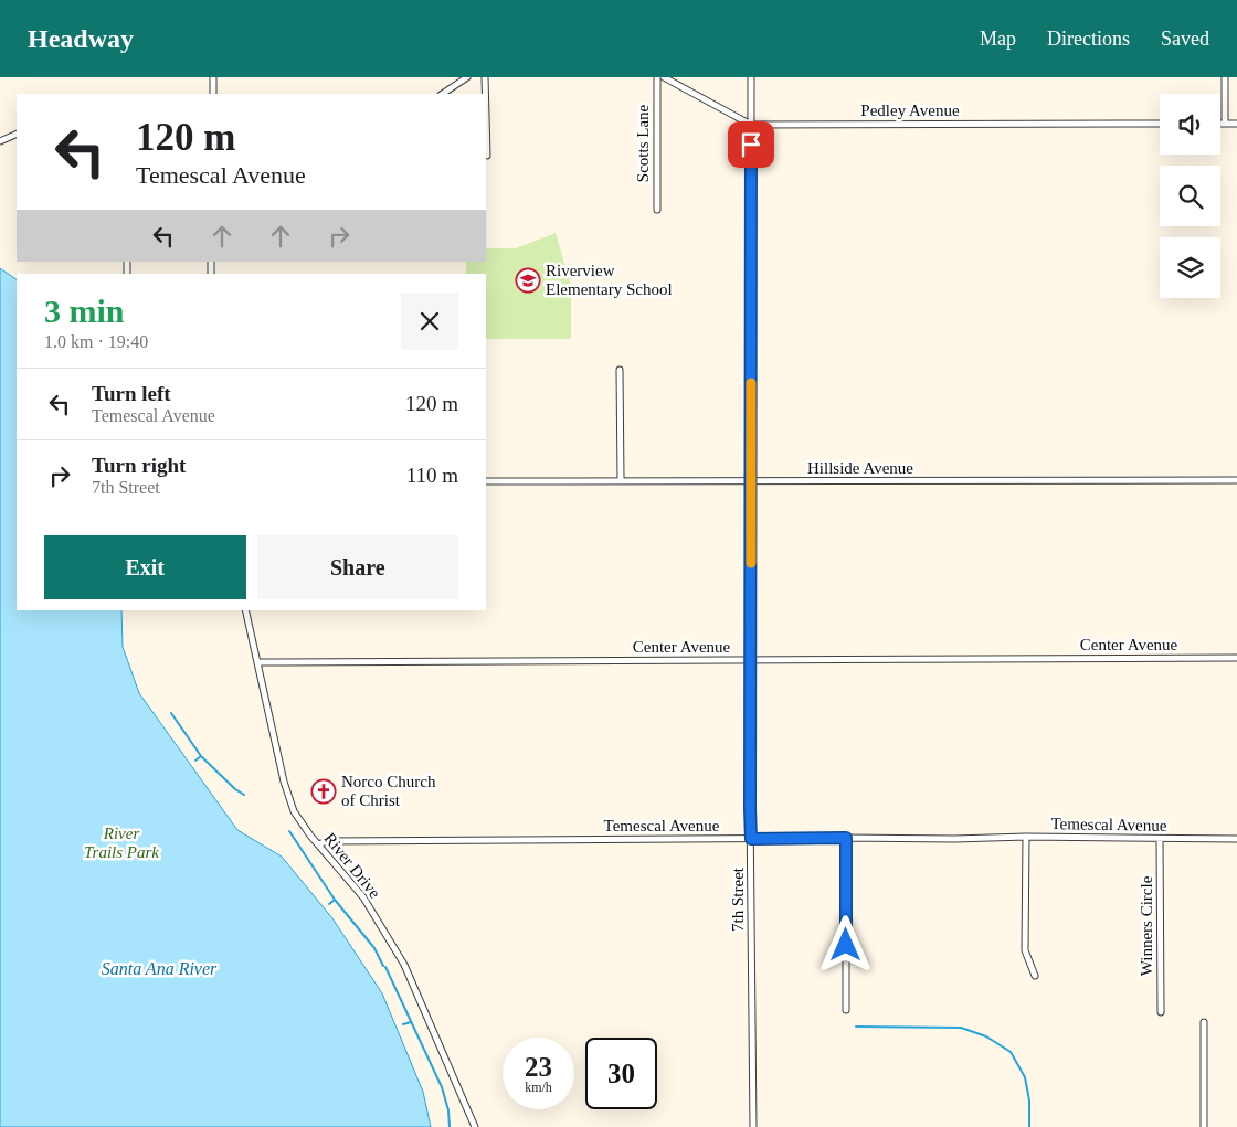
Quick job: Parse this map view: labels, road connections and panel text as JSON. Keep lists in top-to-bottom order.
{
  "streets": {
    "street": [
      "Pedley Avenue",
      "Scotts Lane",
      "Hillside Avenue",
      "Center Avenue",
      "Temescal Avenue",
      "River Drive",
      "7th Street",
      "Winners Circle"
    ]
  },
  "crossings": [
    ["Pedley Avenue", "7th Street"],
    ["Hillside Avenue", "7th Street"],
    ["Center Avenue", "River Drive"],
    ["Center Avenue", "7th Street"],
    ["Temescal Avenue", "River Drive"],
    ["Temescal Avenue", "7th Street"],
    ["Temescal Avenue", "Winners Circle"]
  ],
  "water": ["Santa Ana River"],
  "parks": ["River Trails Park"],
  "places": {
    "school or university": ["Riverview Elementary School"],
    "church": ["Norco Church of Christ"]
  },
  "page": {
    "header": "Headway",
    "nav": ["Map", "Directions", "Saved"],
    "turn": ["120 m", "Temescal Avenue"],
    "heading": ["3 min", "1.0 km · 19:40"],
    "list": [
      {
        "name": "Turn left",
        "note": "Temescal Avenue",
        "value": "120 m"
      },
      {
        "name": "Turn right",
        "note": "7th Street",
        "value": "110 m"
      }
    ],
    "buttons": ["Exit", "Share"],
    "speed": "23 km/h",
    "limit": "30"
  }
}
